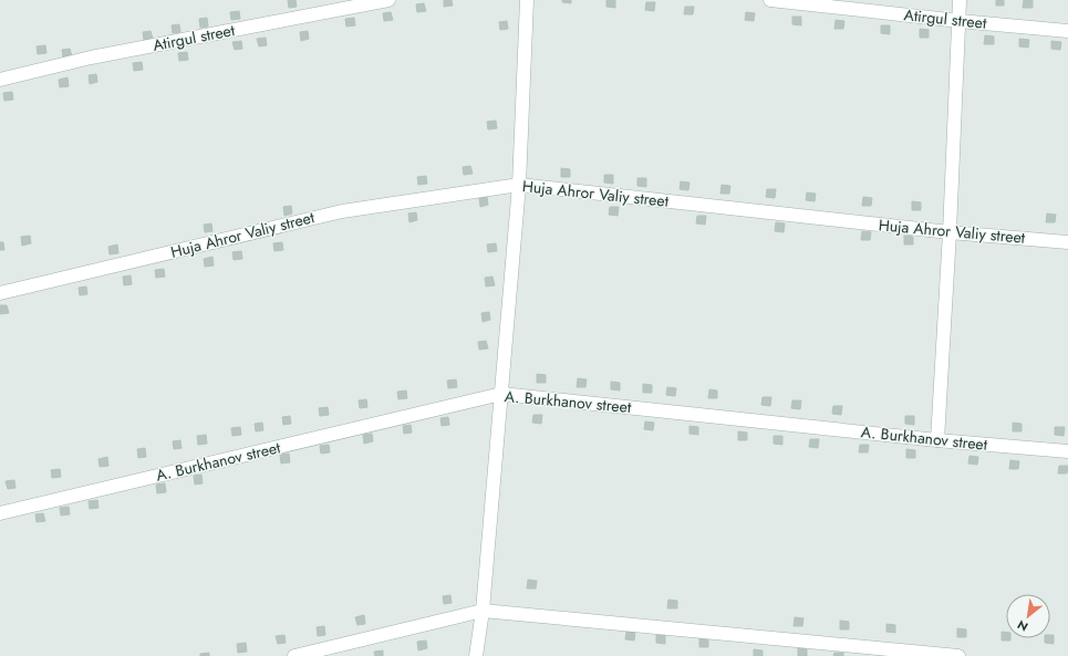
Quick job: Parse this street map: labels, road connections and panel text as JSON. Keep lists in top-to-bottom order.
{
  "streets": {
    "street": ["Atirgul street", "Huja Ahror Valiy street", "A. Burkhanov street"]
  },
  "north": "bottom left"
}
